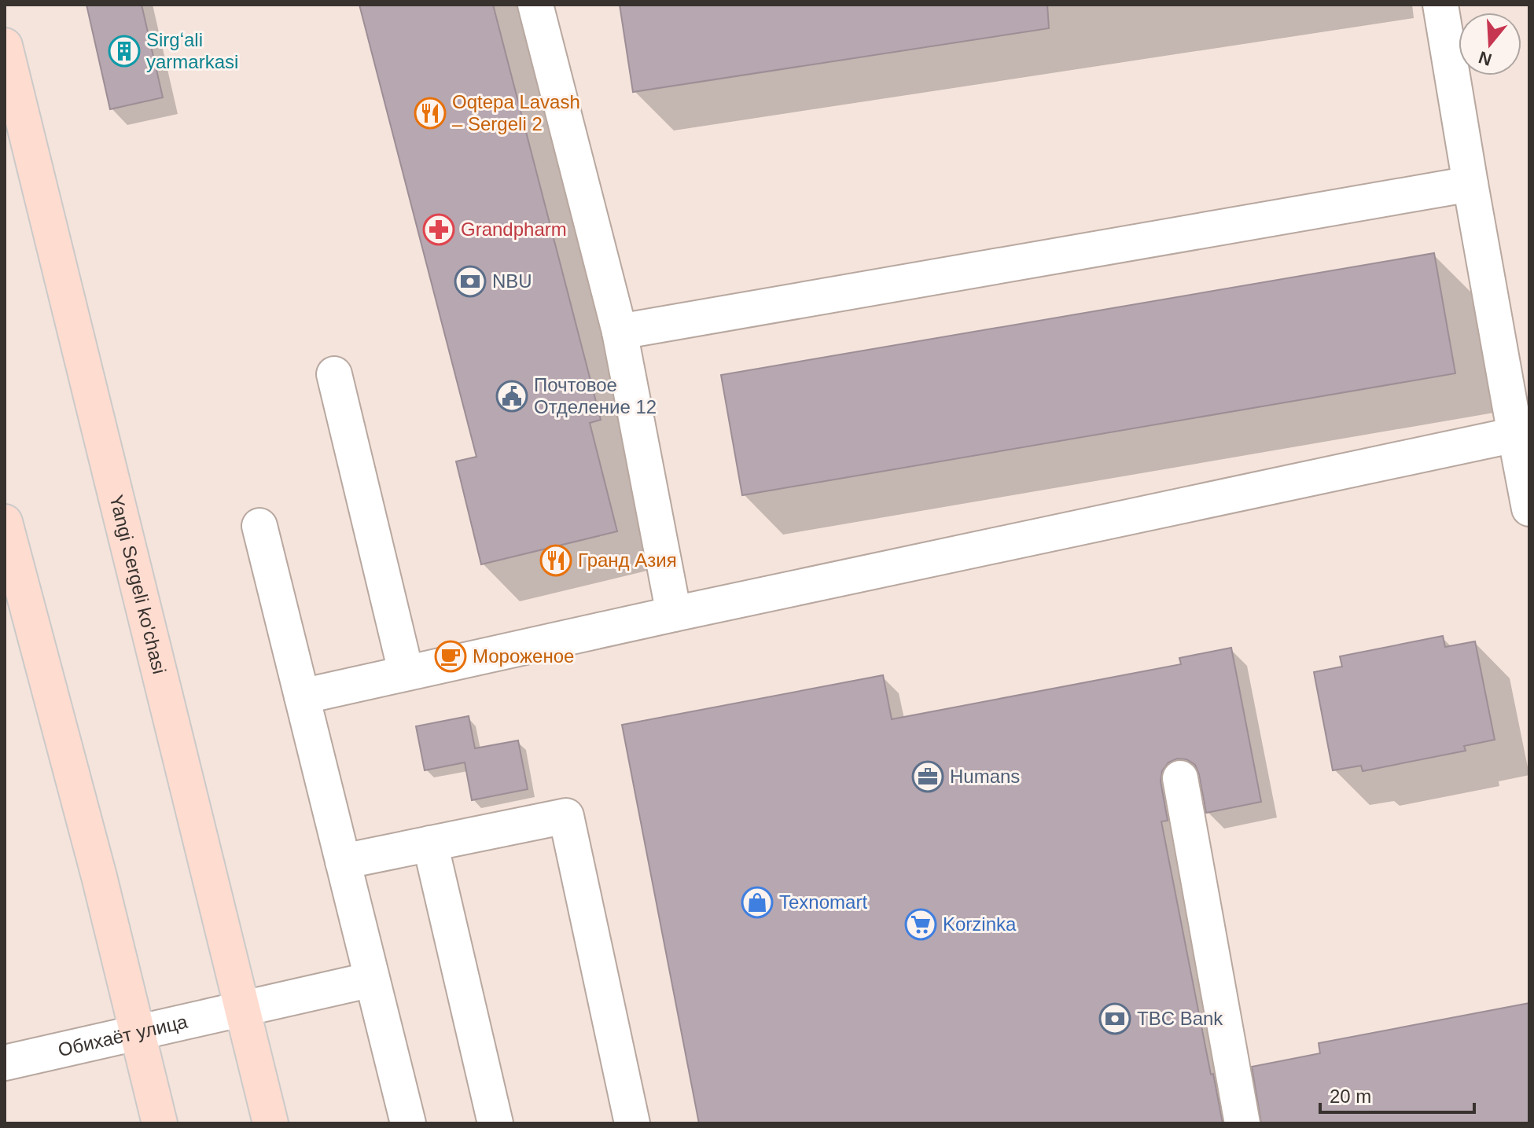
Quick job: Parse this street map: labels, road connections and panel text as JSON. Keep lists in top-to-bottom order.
{
  "streets": {
    "main road": ["Yangi Sergeli ko'chasi"],
    "street": ["Обихаёт улица"]
  },
  "crossings": [
    ["Yangi Sergeli ko'chasi", "Обихаёт улица"]
  ],
  "places": {
    "building": ["Sirgʻali yarmarkasi"],
    "restaurant": ["Oqtepa Lavash – Sergeli 2", "Гранд Азия"],
    "pharmacy": ["Grandpharm"],
    "bank": ["NBU", "TBC Bank"],
    "public building": ["Почтовое Отделение 12"],
    "cafe": ["Мороженое"],
    "office": ["Humans"],
    "shop": ["Texnomart"],
    "supermarket": ["Korzinka"]
  },
  "scale_bar": "20 m",
  "north": "bottom"
}
